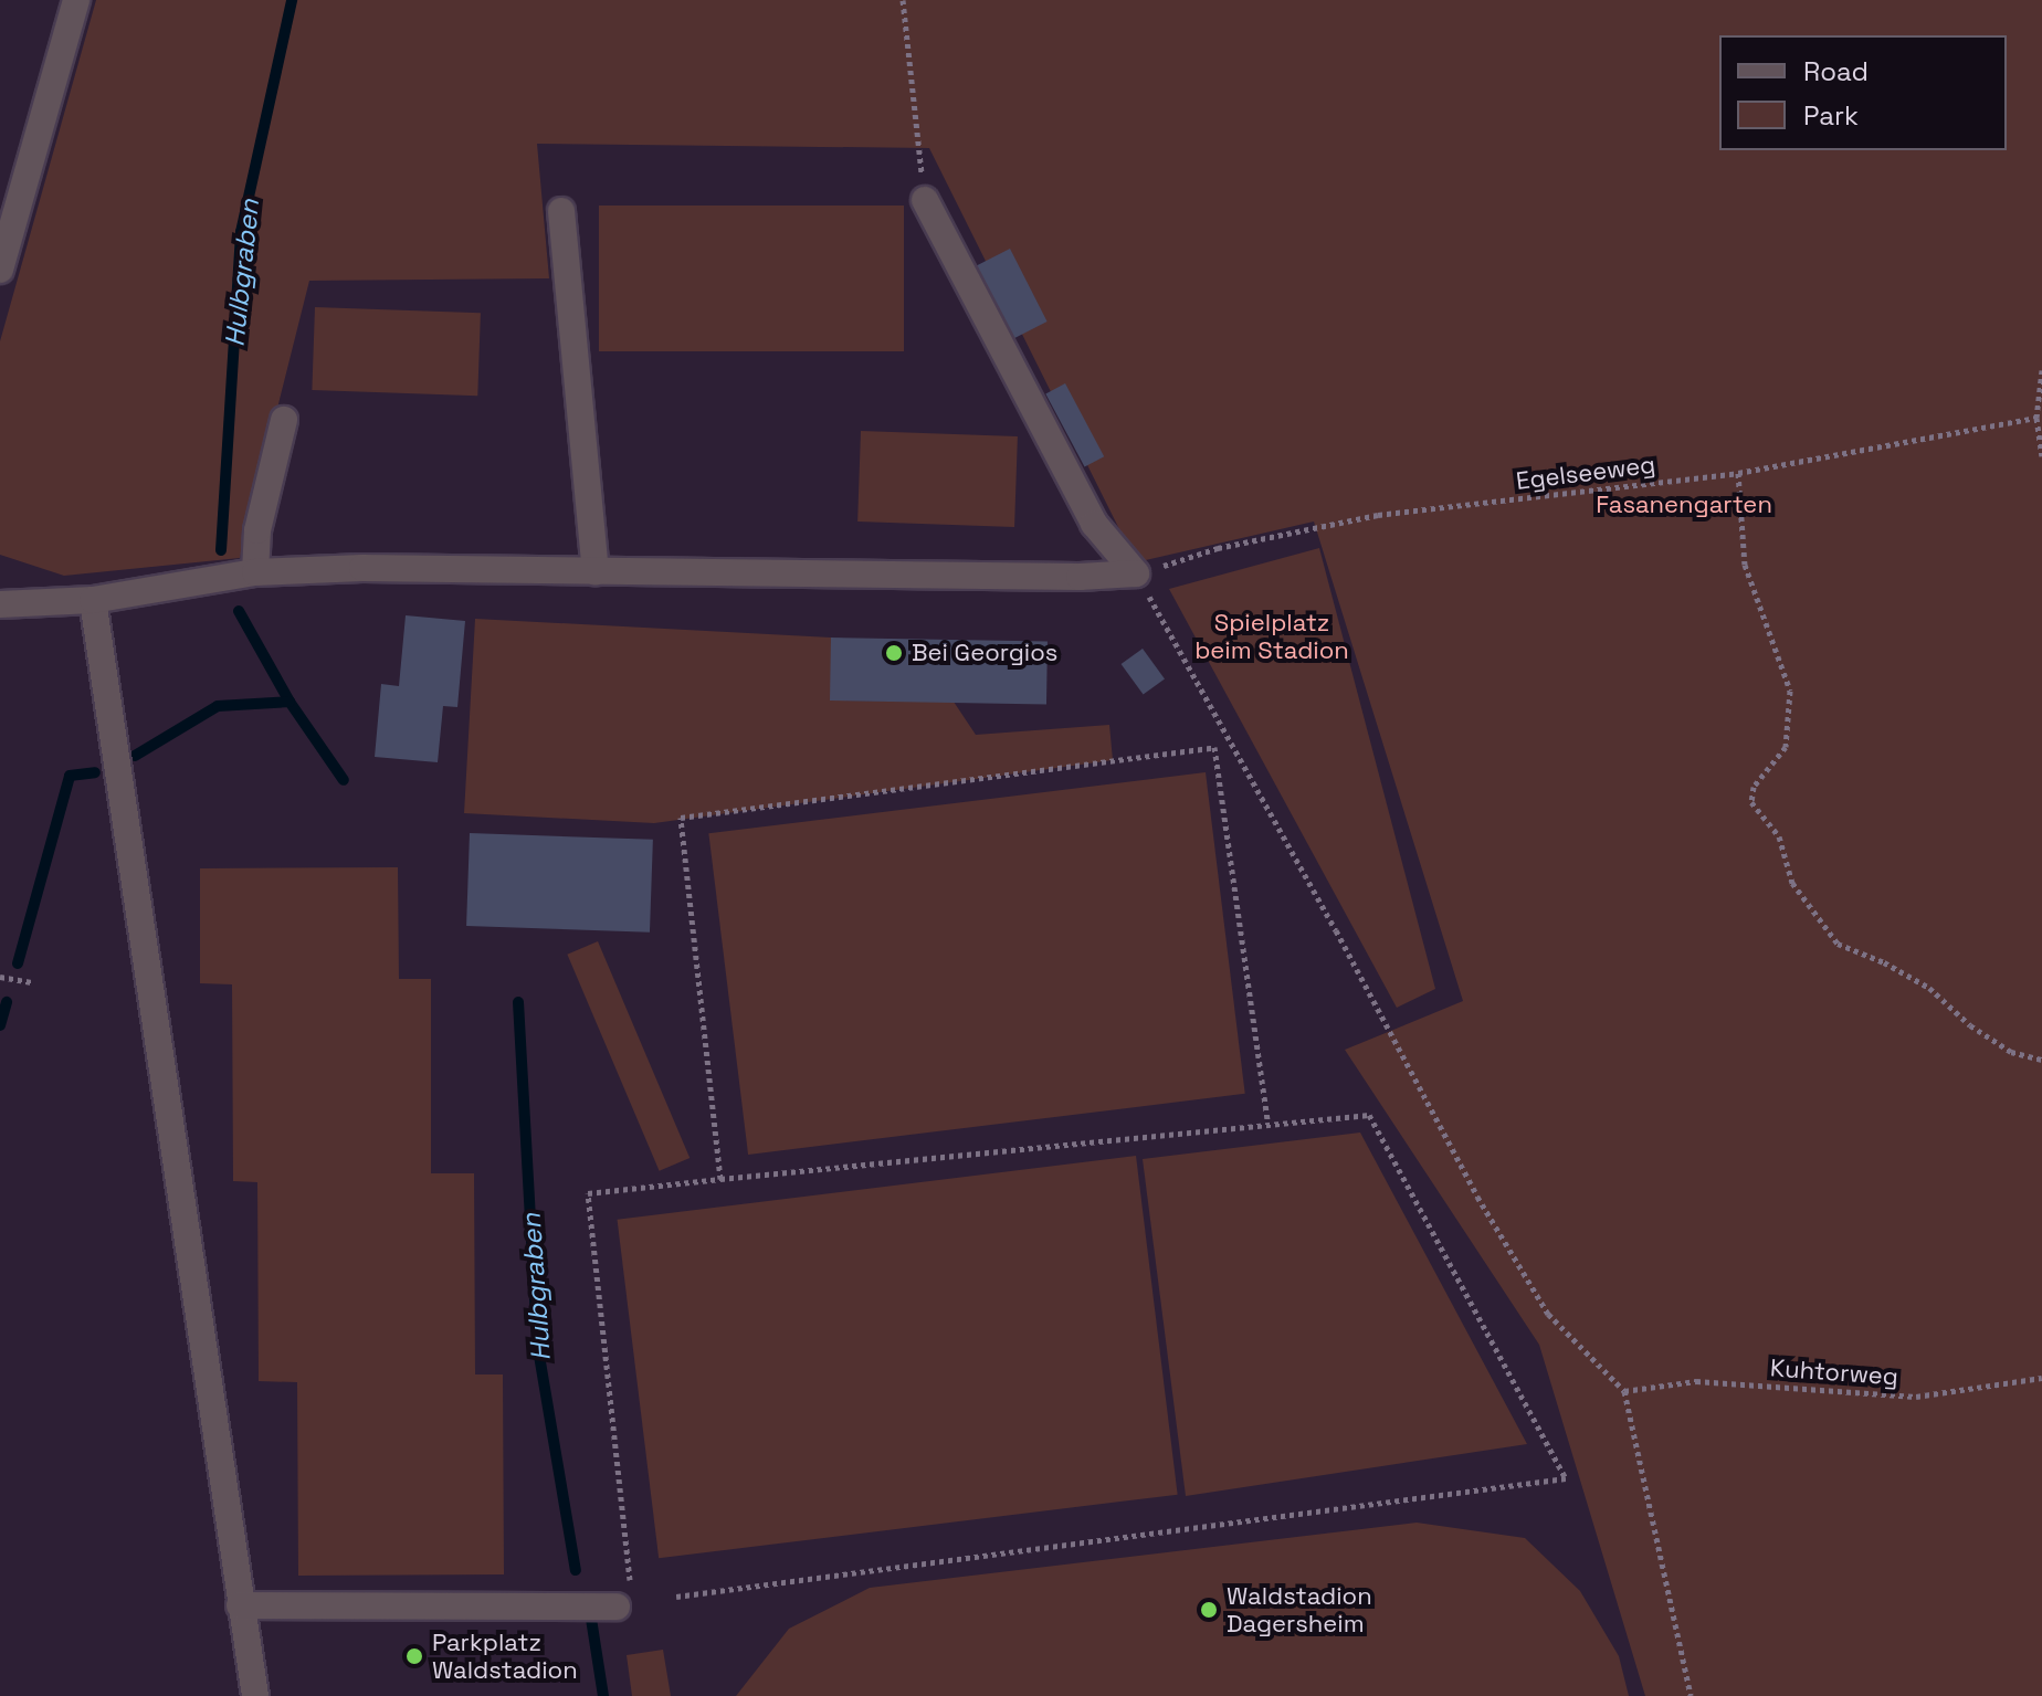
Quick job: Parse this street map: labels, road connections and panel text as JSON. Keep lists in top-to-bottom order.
{
  "streets": {
    "path": ["Egelseeweg", "Kuhtorweg"]
  },
  "water": ["Hulbgraben"],
  "parks": ["Fasanengarten", "Spielplatz beim Stadion"],
  "places": ["Bei Georgios", "Waldstadion Dagersheim", "Parkplatz Waldstadion"],
  "legend": ["Road", "Park"]
}
